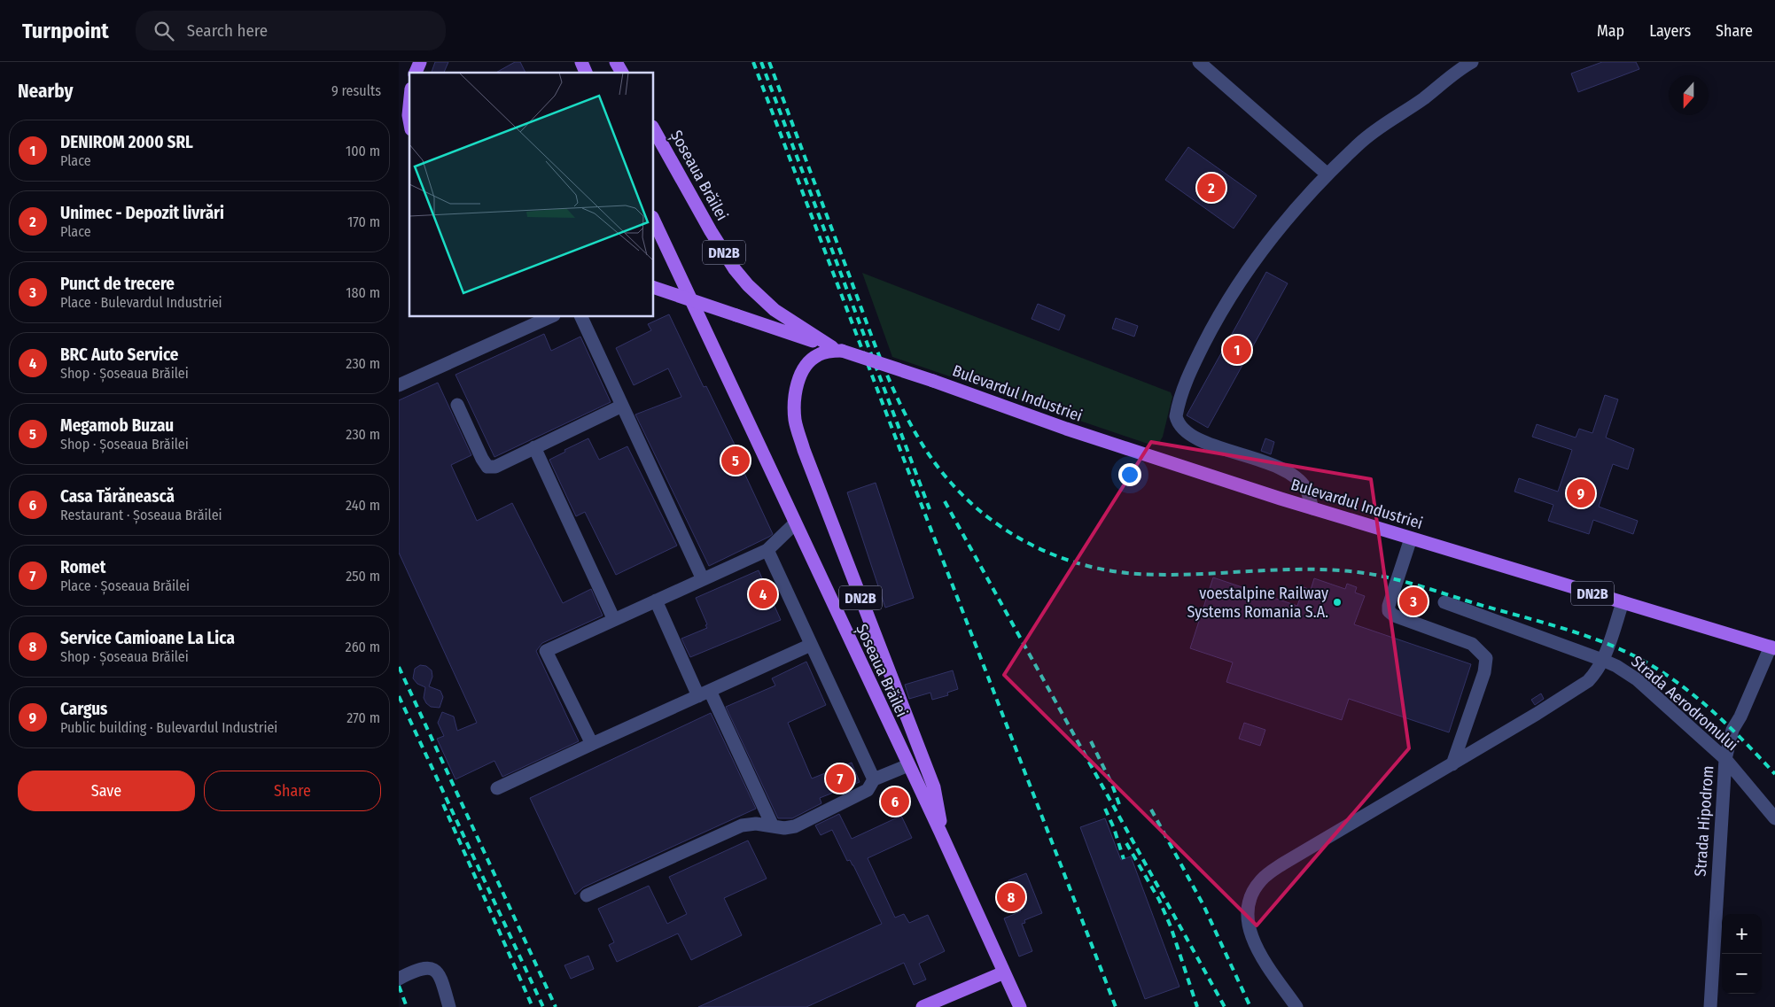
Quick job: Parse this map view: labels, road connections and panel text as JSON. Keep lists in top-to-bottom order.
{
  "streets": {
    "main road": ["Șoseaua Brăilei", "DN2B", "Bulevardul Industriei"],
    "street": ["Strada Aerodromului", "Strada Hipodrom"]
  },
  "crossings": [
    ["Șoseaua Brăilei", "DN2B"],
    ["Șoseaua Brăilei", "Bulevardul Industriei"],
    ["DN2B", "Bulevardul Industriei"],
    ["Bulevardul Industriei", "Strada Hipodrom"],
    ["Strada Aerodromului", "Strada Hipodrom"]
  ],
  "places": ["voestalpine Railway Systems Romania S.A."],
  "north": "bottom",
  "page": {
    "header": "Turnpoint",
    "search": "Search here",
    "nav": ["Map", "Layers", "Share"],
    "heading": ["Nearby", "9 results"],
    "list": [
      {
        "mark": "1",
        "name": "DENIROM 2000 SRL",
        "note": "Place",
        "value": "100 m"
      },
      {
        "mark": "2",
        "name": "Unimec - Depozit livrări",
        "note": "Place",
        "value": "170 m"
      },
      {
        "mark": "3",
        "name": "Punct de trecere",
        "note": "Place · Bulevardul Industriei",
        "value": "180 m"
      },
      {
        "mark": "4",
        "name": "BRC Auto Service",
        "note": "Shop · Șoseaua Brăilei",
        "value": "230 m"
      },
      {
        "mark": "5",
        "name": "Megamob Buzau",
        "note": "Shop · Șoseaua Brăilei",
        "value": "230 m"
      },
      {
        "mark": "6",
        "name": "Casa Tărănească",
        "note": "Restaurant · Șoseaua Brăilei",
        "value": "240 m"
      },
      {
        "mark": "7",
        "name": "Romet",
        "note": "Place · Șoseaua Brăilei",
        "value": "250 m"
      },
      {
        "mark": "8",
        "name": "Service Camioane La Lica",
        "note": "Shop · Șoseaua Brăilei",
        "value": "260 m"
      },
      {
        "mark": "9",
        "name": "Cargus",
        "note": "Public building · Bulevardul Industriei",
        "value": "270 m"
      }
    ],
    "pins": [
      "2",
      "1",
      "5",
      "9",
      "4",
      "3",
      "7",
      "6",
      "8"
    ],
    "buttons": ["Save", "Share"],
    "map_buttons": ["+", "−"]
  }
}
